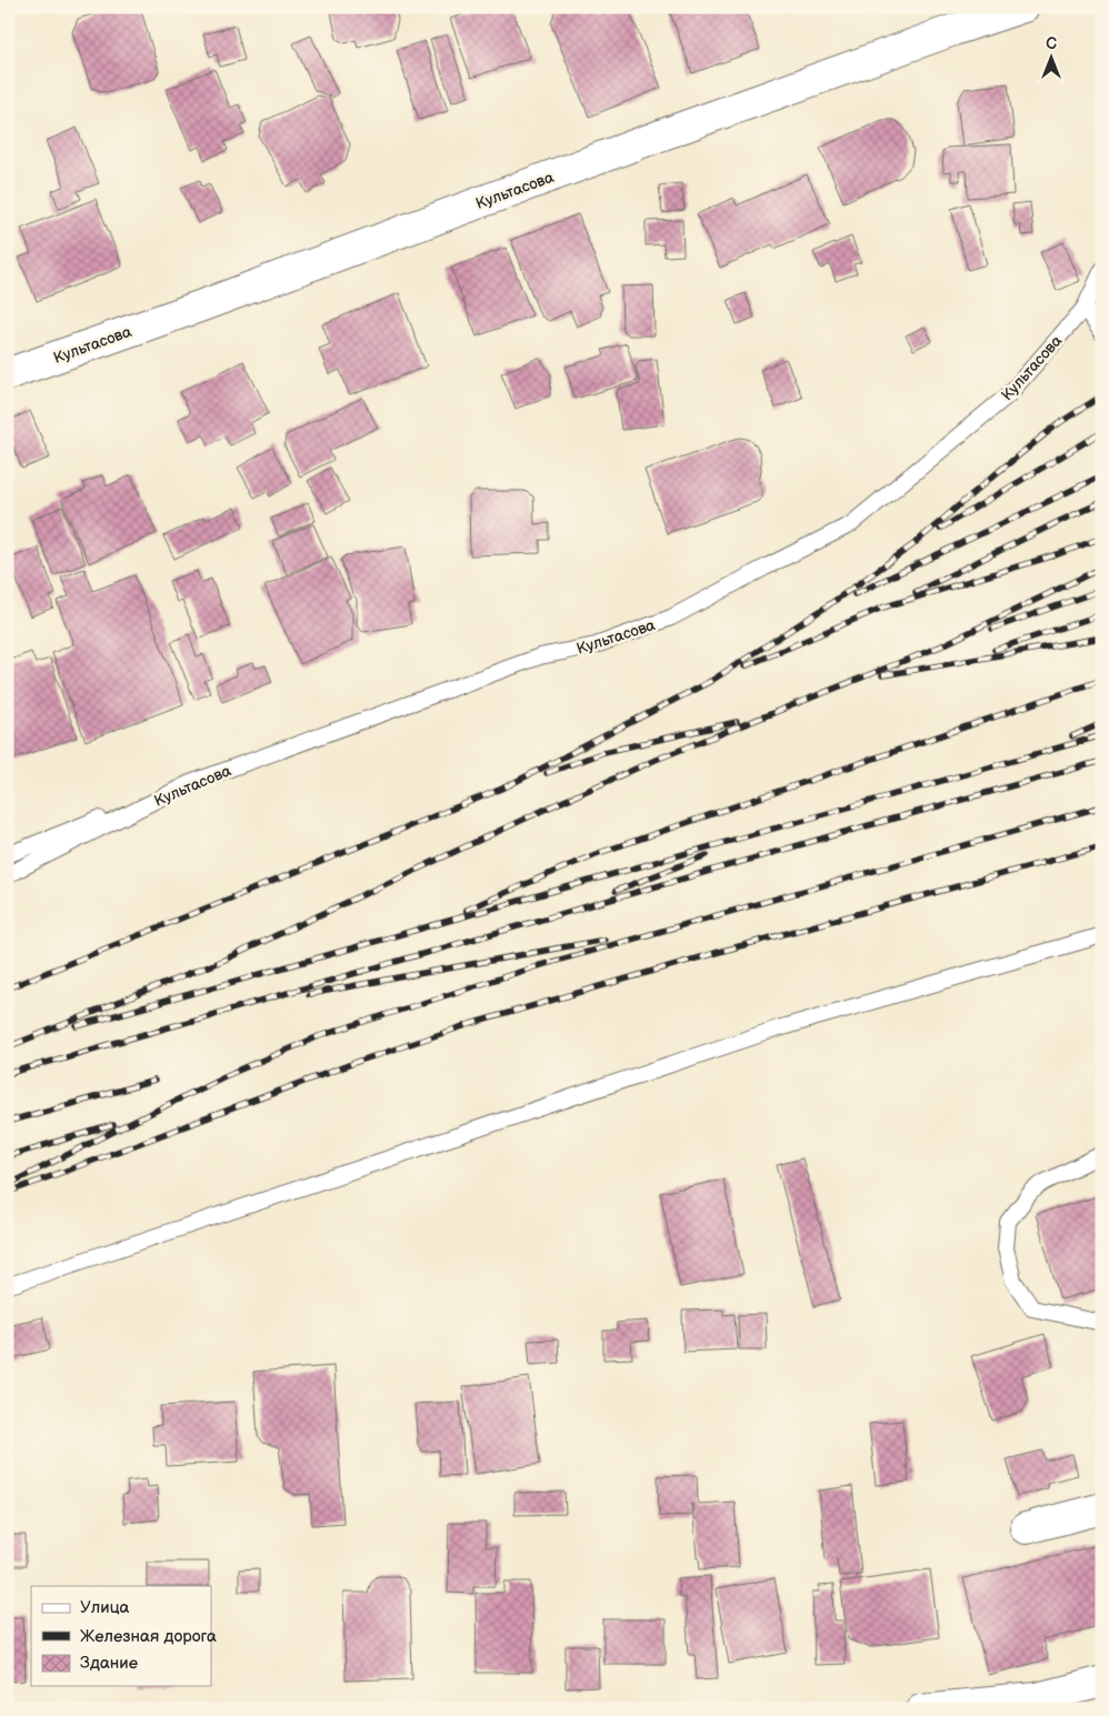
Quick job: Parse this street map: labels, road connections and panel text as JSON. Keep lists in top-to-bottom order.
{
  "streets": {
    "street": ["Культасова"]
  },
  "legend": ["Улица", "Железная дорога", "Здание"],
  "north": "top"
}
